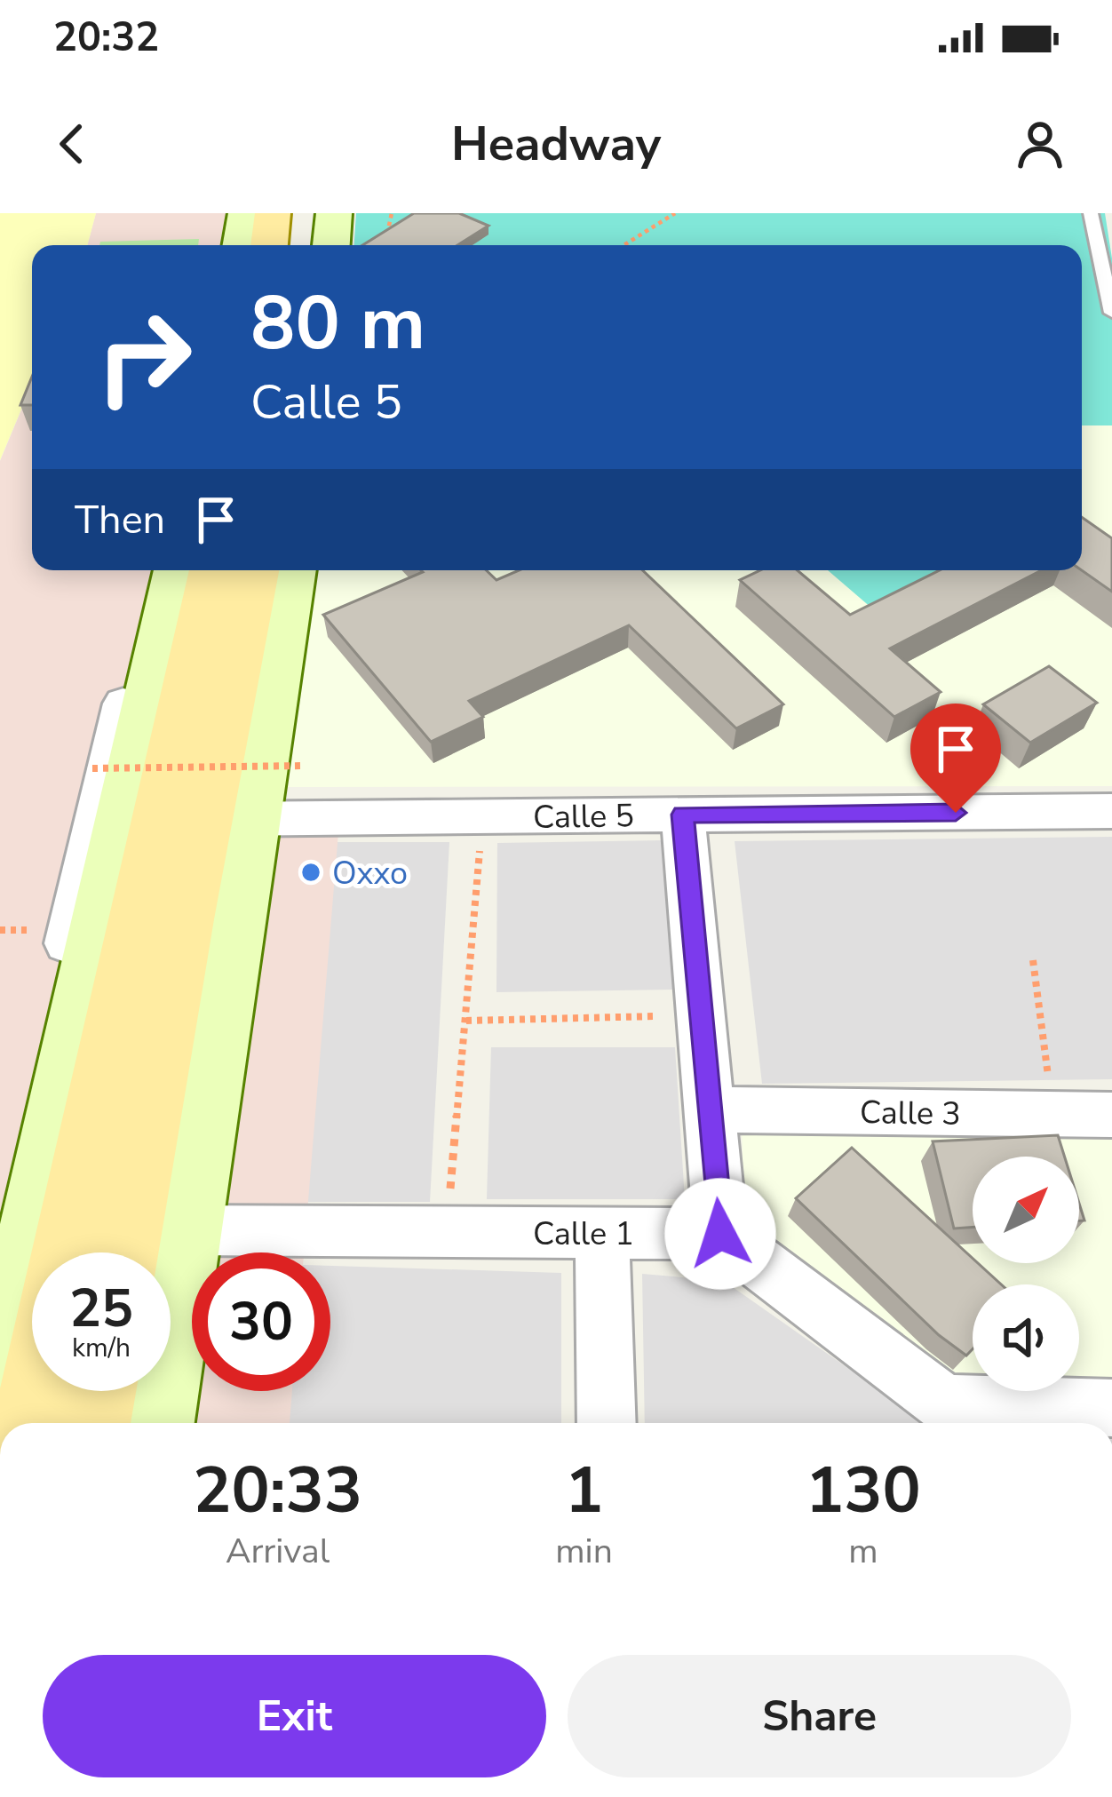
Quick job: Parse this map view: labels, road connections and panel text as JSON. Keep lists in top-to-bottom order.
{
  "streets": {
    "street": ["Calle 5", "Calle 3", "Calle 1"]
  },
  "places": ["Oxxo"],
  "north": "top right",
  "page": {
    "status": "20:32",
    "header": "Headway",
    "turn": ["80 m", "Calle 5"],
    "then": "Then",
    "speed": "25 km/h",
    "limit": "30",
    "eta": [
      "20:33",
      "Arrival",
      "1",
      "min",
      "130",
      "m"
    ],
    "buttons": ["Exit", "Share"]
  }
}
